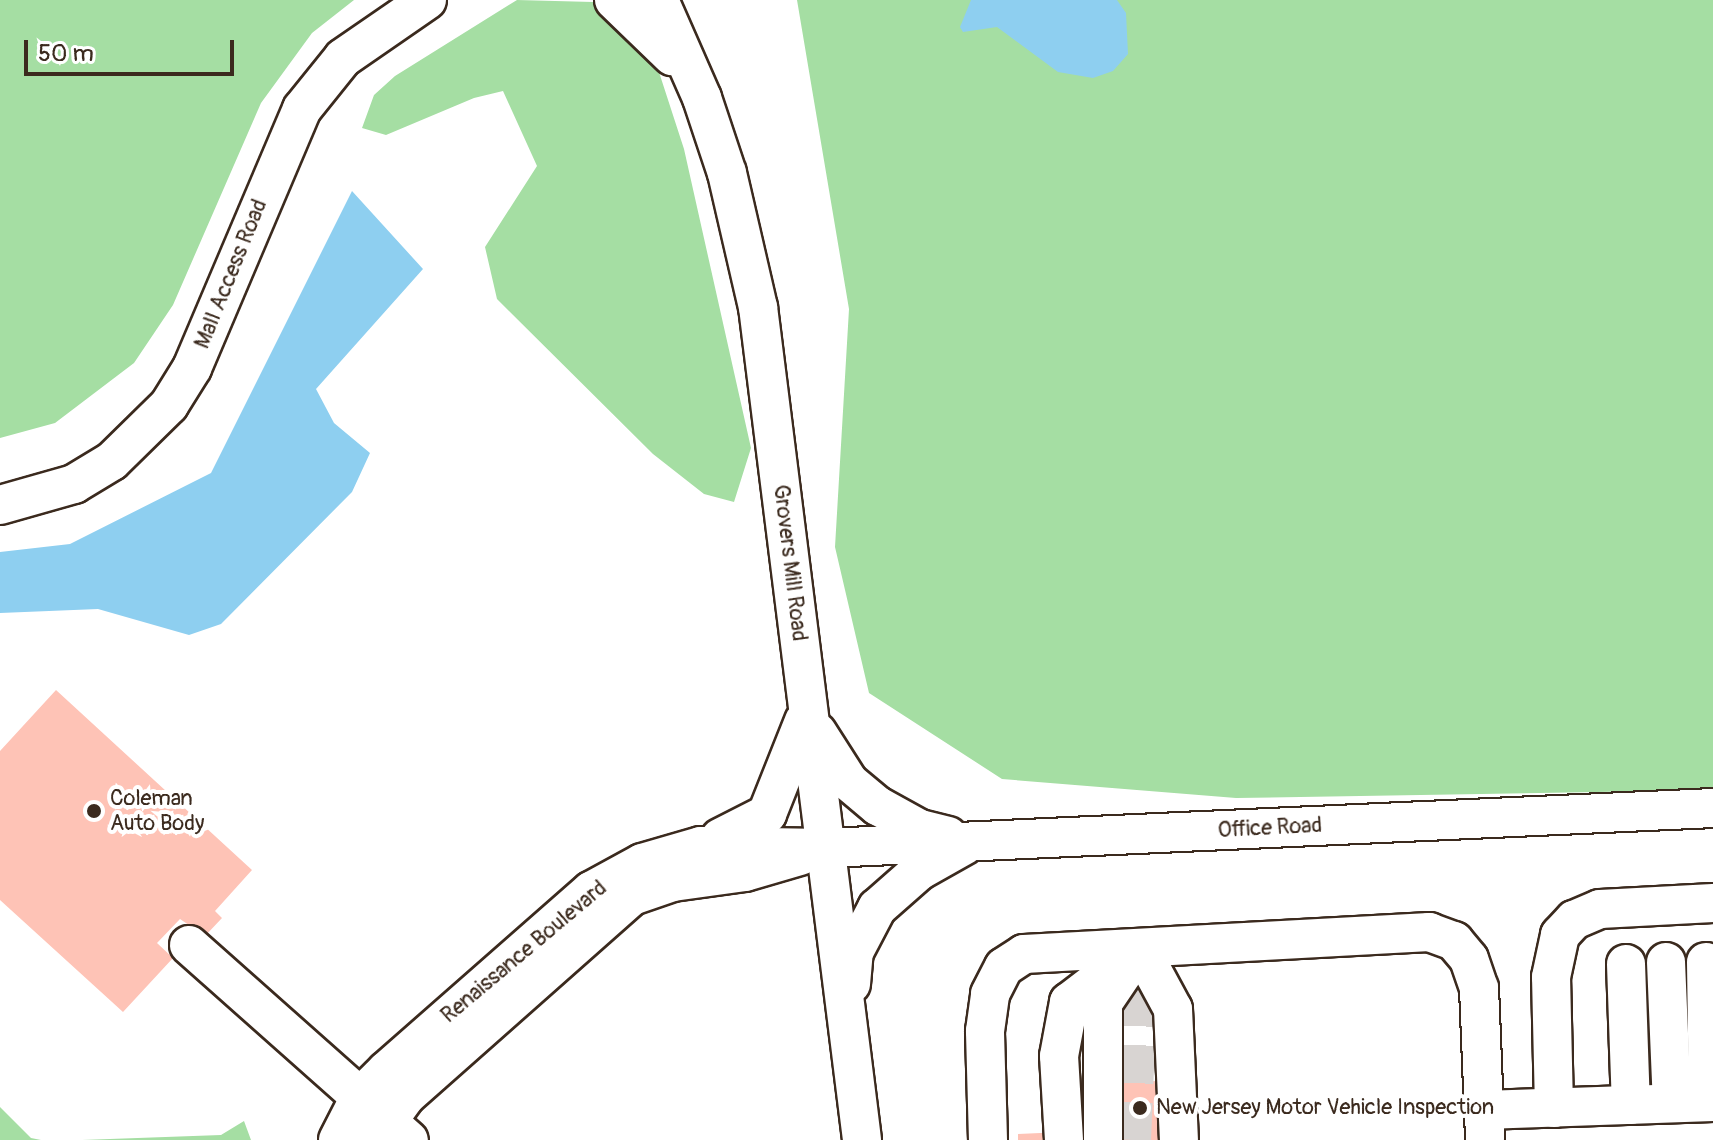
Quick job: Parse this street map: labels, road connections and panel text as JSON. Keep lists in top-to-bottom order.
{
  "streets": {
    "street": [
      "Mall Access Road",
      "Grovers Mill Road",
      "Office Road",
      "Renaissance Boulevard"
    ]
  },
  "crossings": [
    ["Grovers Mill Road", "Office Road"],
    ["Grovers Mill Road", "Renaissance Boulevard"],
    ["Office Road", "Renaissance Boulevard"]
  ],
  "places": ["Coleman Auto Body", "New Jersey Motor Vehicle Inspection"],
  "scale_bar": "50 m"
}
